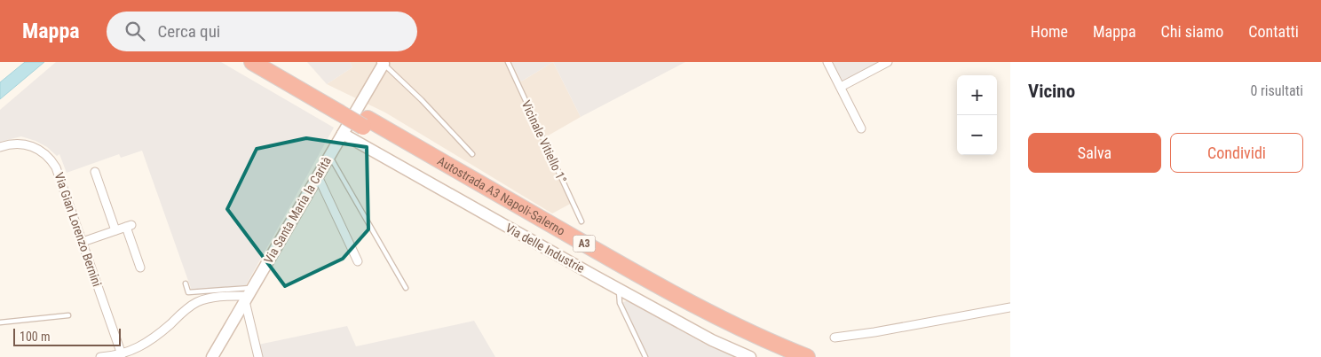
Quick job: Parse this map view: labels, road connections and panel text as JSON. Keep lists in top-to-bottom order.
{
  "streets": {
    "highway": ["Autostrada A3 Napoli-Salerno", "A3"],
    "street": ["Via Santa Maria la Carità", "Via Gian Lorenzo Bernini", "Via delle Industrie"],
    "lane": ["Vicinale Vitiello 1°"]
  },
  "crossings": [
    ["Via Santa Maria la Carità", "Via delle Industrie"]
  ],
  "scale_bar": "100 m",
  "page": {
    "header": "Mappa",
    "search": "Cerca qui",
    "nav": [
      "Home",
      "Mappa",
      "Chi siamo",
      "Contatti"
    ],
    "heading": ["Vicino", "0 risultati"],
    "map_buttons": ["+", "−"],
    "buttons": ["Salva", "Condividi"],
    "scale": "100 m"
  }
}
